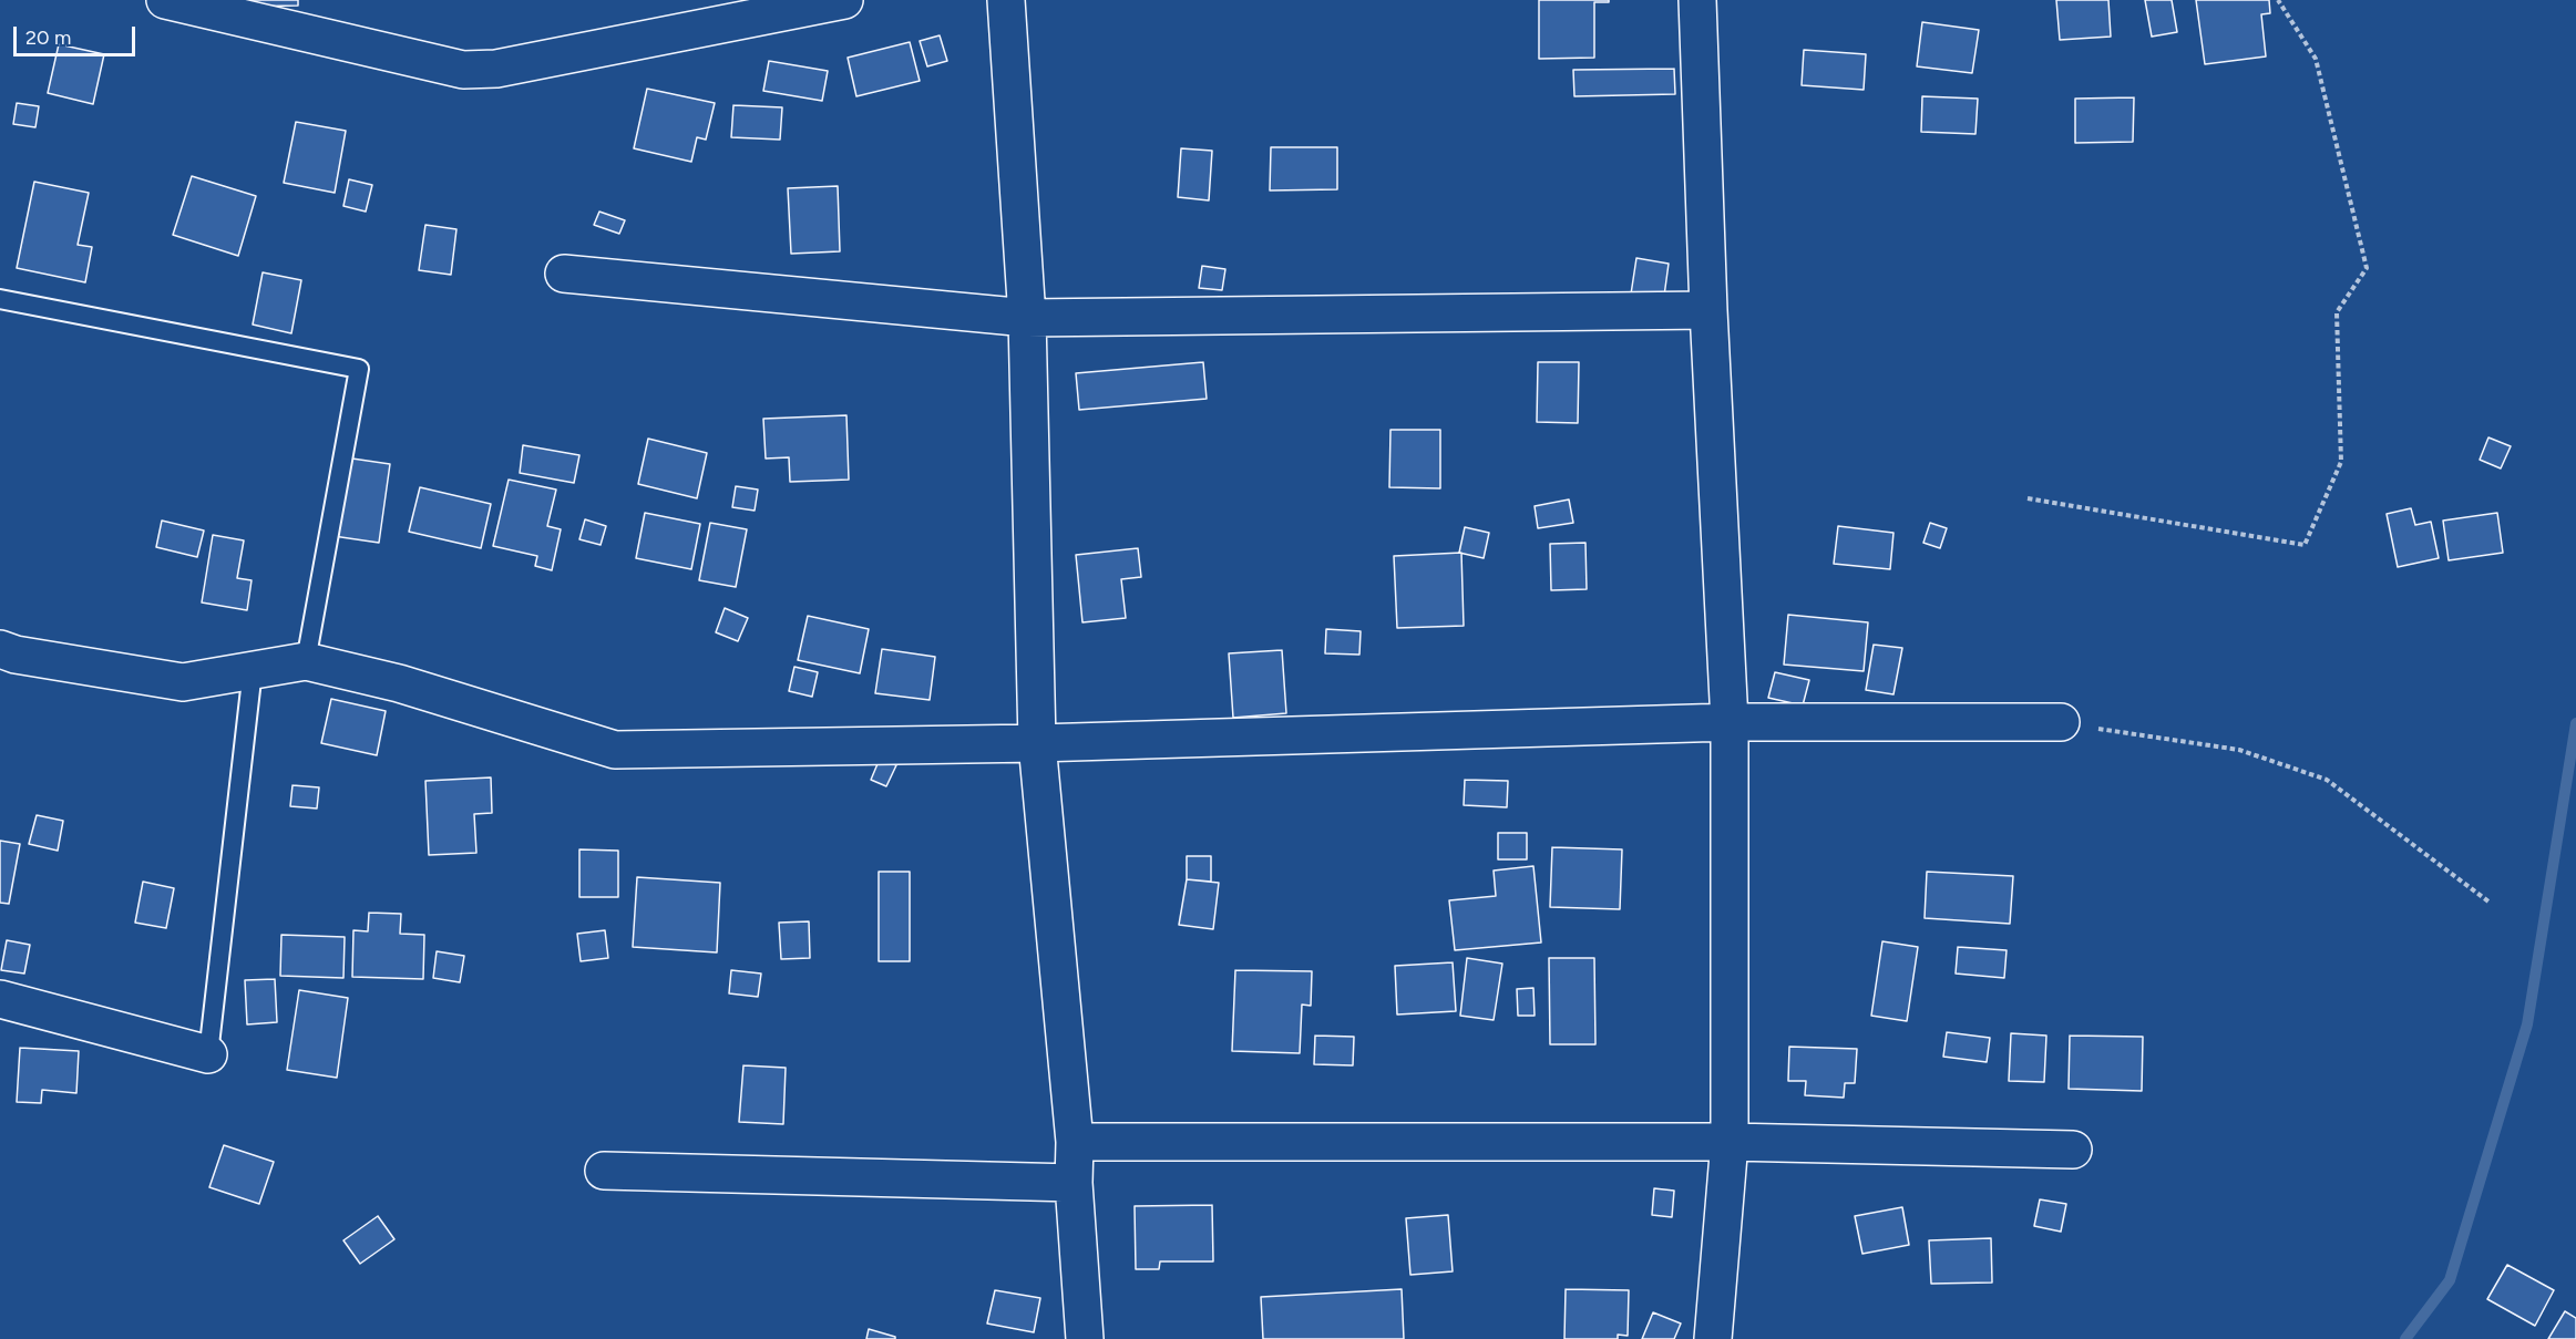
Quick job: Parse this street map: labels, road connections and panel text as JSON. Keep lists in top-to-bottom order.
{
  "scale_bar": "20 m"
}
